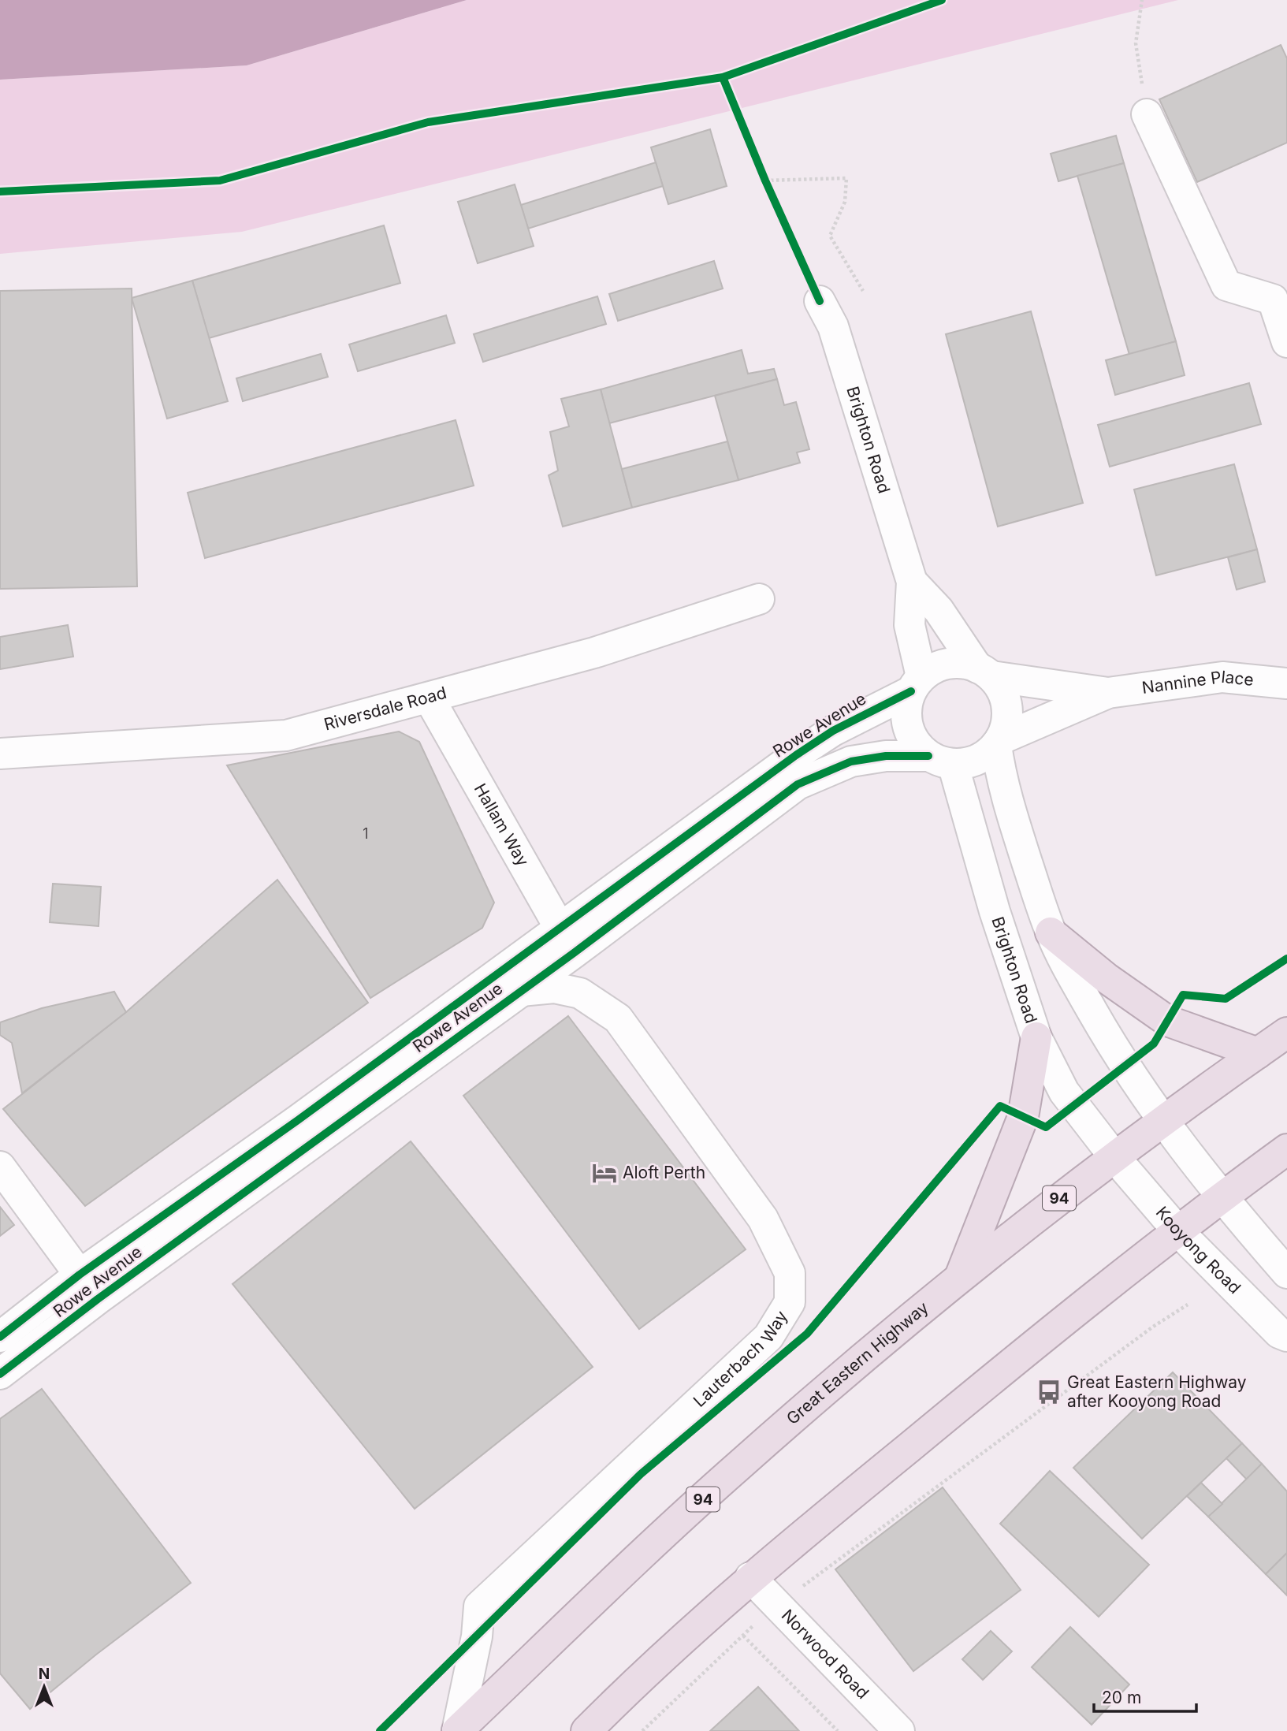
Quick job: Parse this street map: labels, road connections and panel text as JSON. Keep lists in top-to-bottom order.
{
  "streets": {
    "highway": ["94", "Great Eastern Highway"],
    "street": [
      "Brighton Road",
      "Nannine Place",
      "Riversdale Road",
      "Rowe Avenue",
      "Hallam Way",
      "Kooyong Road",
      "Lauterbach Way",
      "Norwood Road"
    ]
  },
  "crossings": [
    ["Brighton Road", "Nannine Place"],
    ["Brighton Road", "Rowe Avenue"],
    ["Brighton Road", "Kooyong Road"],
    ["Brighton Road", "Great Eastern Highway"],
    ["Nannine Place", "Rowe Avenue"],
    ["Riversdale Road", "Hallam Way"],
    ["Rowe Avenue", "Hallam Way"],
    ["Rowe Avenue", "Lauterbach Way"],
    ["Kooyong Road", "Great Eastern Highway"],
    ["Lauterbach Way", "Great Eastern Highway"]
  ],
  "places": {
    "hotel": ["Aloft Perth"],
    "bus stop": ["Great Eastern Highway after Kooyong Road"]
  },
  "house_numbers": ["1"],
  "scale_bar": "20 m",
  "north": "top"
}
